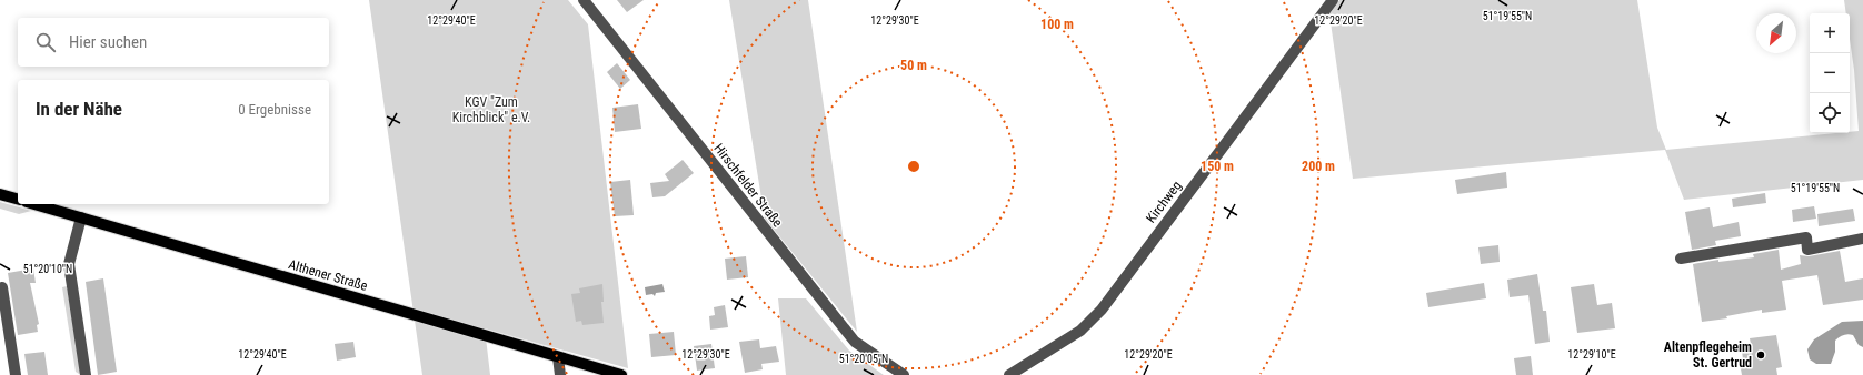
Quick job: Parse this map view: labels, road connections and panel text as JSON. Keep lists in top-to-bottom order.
{
  "streets": {
    "main road": ["Althener Straße"],
    "street": ["Hirschfelder Straße", "Kirchweg"]
  },
  "parks": ["KGV \"Zum Kirchblick\" e.V."],
  "places": ["Altenpflegeheim St. Gertrud"],
  "north": "bottom left",
  "page": {
    "map_buttons": ["+", "−"],
    "search": "Hier suchen",
    "heading": ["In der Nähe", "0 Ergebnisse"]
  },
  "coordinates": [
    "51°19'55\"N",
    "12°29'40\"E",
    "12°29'30\"E",
    "12°29'20\"E",
    "51°20'10\"N",
    "12°29'10\"E",
    "51°20'05\"N"
  ],
  "rings": [
    "100 m",
    "50 m",
    "150 m",
    "200 m"
  ]
}
